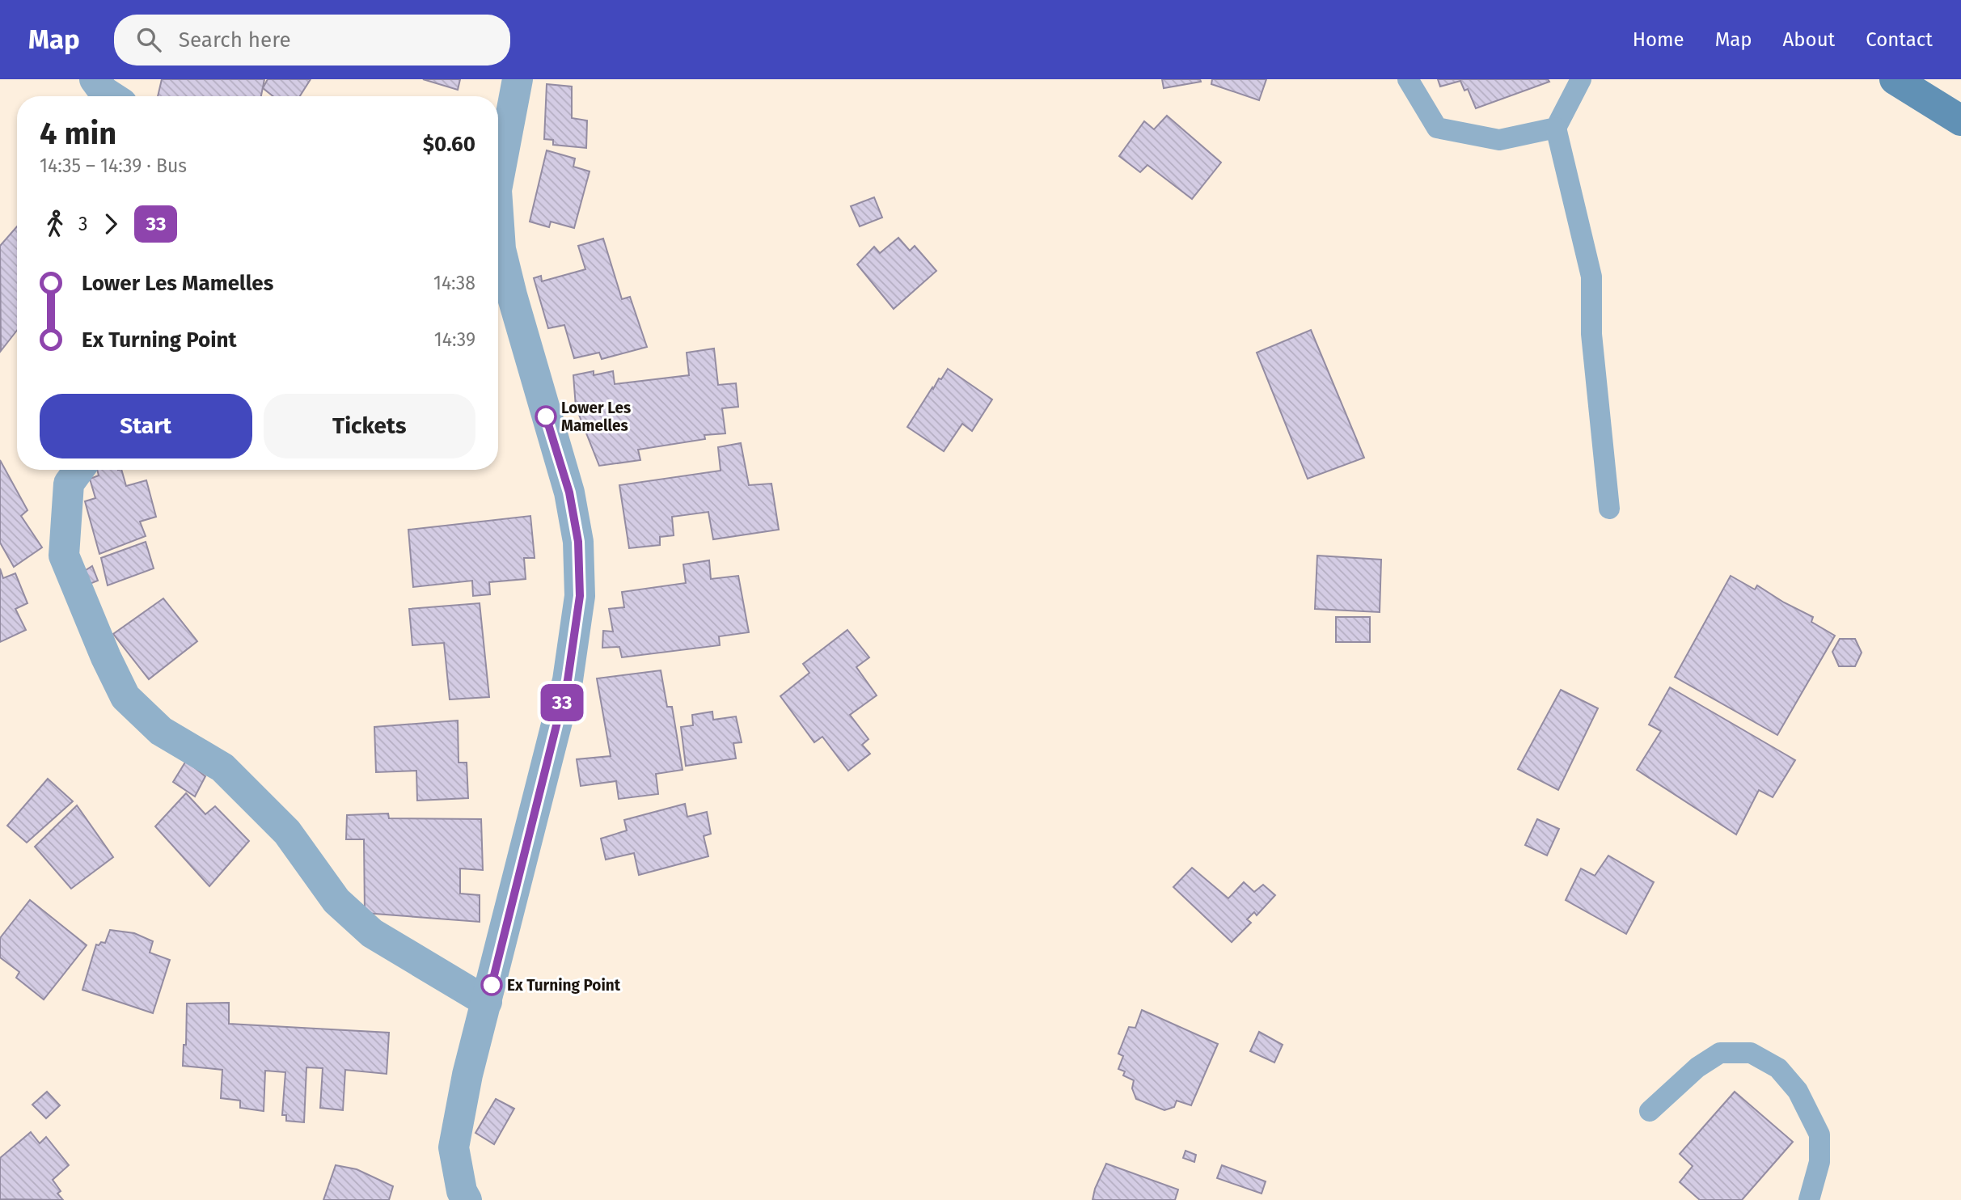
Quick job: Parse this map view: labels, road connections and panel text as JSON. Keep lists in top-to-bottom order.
{
  "places": ["Lower Les Mamelles", "Ex Turning Point"],
  "lines": ["bus line 33"],
  "page": {
    "header": "Map",
    "search": "Search here",
    "nav": [
      "Home",
      "Map",
      "About",
      "Contact"
    ],
    "on_map": "33",
    "heading": ["4 min", "14:35 – 14:39 · Bus", "$0.60"],
    "legs": ["3", "33"],
    "list": [
      {
        "name": "Lower Les Mamelles",
        "value": "14:38"
      },
      {
        "name": "Ex Turning Point",
        "value": "14:39"
      }
    ],
    "buttons": ["Start", "Tickets"]
  }
}
